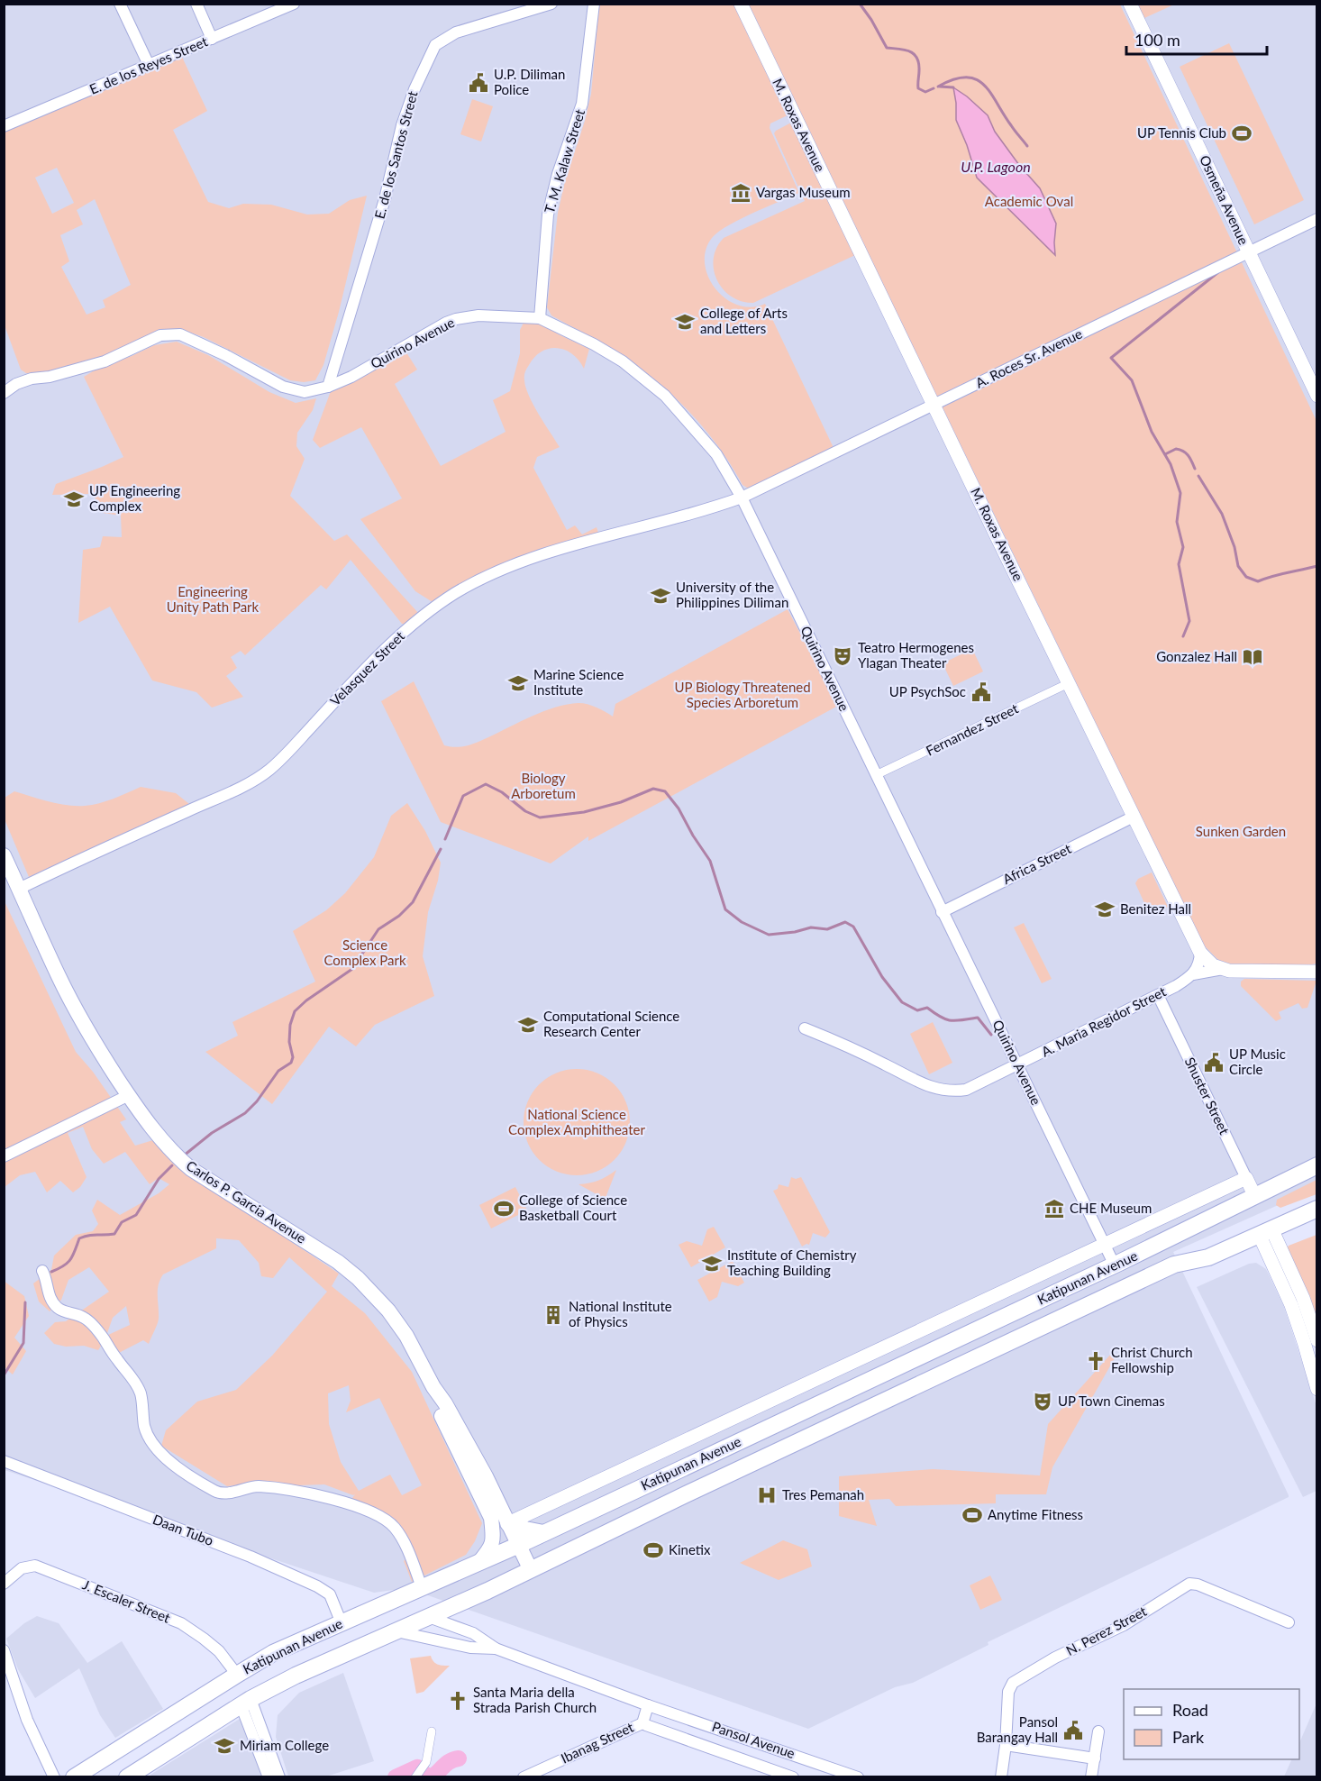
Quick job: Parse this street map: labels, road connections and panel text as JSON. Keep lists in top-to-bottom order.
{
  "streets": {
    "main road": ["Carlos P. Garcia Avenue", "Katipunan Avenue"],
    "street": [
      "E. de los Reyes Street",
      "M. Roxas Avenue",
      "E. de los Santos Street",
      "T. M. Kalaw Street",
      "Osmeña Avenue",
      "Quirino Avenue",
      "A. Roces Sr. Avenue",
      "Velasquez Street",
      "Fernandez Street",
      "Africa Street",
      "A. Maria Regidor Street",
      "Shuster Street",
      "Daan Tubo",
      "J. Escaler Street",
      "N. Perez Street",
      "Pansol Avenue",
      "Ibanag Street"
    ]
  },
  "crossings": [
    ["M. Roxas Avenue", "A. Roces Sr. Avenue"],
    ["M. Roxas Avenue", "Fernandez Street"],
    ["M. Roxas Avenue", "Africa Street"],
    ["M. Roxas Avenue", "A. Maria Regidor Street"],
    ["E. de los Santos Street", "Quirino Avenue"],
    ["T. M. Kalaw Street", "Quirino Avenue"],
    ["Osmeña Avenue", "A. Roces Sr. Avenue"],
    ["Quirino Avenue", "A. Roces Sr. Avenue"],
    ["Quirino Avenue", "Velasquez Street"],
    ["Quirino Avenue", "Fernandez Street"],
    ["Quirino Avenue", "Africa Street"],
    ["Quirino Avenue", "A. Maria Regidor Street"],
    ["Quirino Avenue", "Katipunan Avenue"],
    ["A. Roces Sr. Avenue", "Velasquez Street"],
    ["Velasquez Street", "Carlos P. Garcia Avenue"],
    ["A. Maria Regidor Street", "Shuster Street"],
    ["Shuster Street", "Katipunan Avenue"],
    ["Carlos P. Garcia Avenue", "Katipunan Avenue"],
    ["Katipunan Avenue", "Daan Tubo"],
    ["Katipunan Avenue", "J. Escaler Street"],
    ["Katipunan Avenue", "Pansol Avenue"],
    ["Pansol Avenue", "Ibanag Street"]
  ],
  "water": ["U.P. Lagoon"],
  "parks": [
    "Academic Oval",
    "Engineering Unity Path Park",
    "UP Biology Threatened Species Arboretum",
    "Biology Arboretum",
    "Sunken Garden",
    "Science Complex Park",
    "National Science Complex Amphitheater"
  ],
  "places": {
    "public building": [
      "U.P. Diliman Police",
      "UP PsychSoc",
      "UP Music Circle",
      "Pansol Barangay Hall"
    ],
    "sports": [
      "UP Tennis Club",
      "College of Science Basketball Court",
      "Anytime Fitness",
      "Kinetix"
    ],
    "museum": ["Vargas Museum", "CHE Museum"],
    "school or university": [
      "College of Arts and Letters",
      "UP Engineering Complex",
      "University of the Philippines Diliman",
      "Marine Science Institute",
      "Benitez Hall",
      "Computational Science Research Center",
      "Institute of Chemistry Teaching Building",
      "Miriam College"
    ],
    "theatre": ["Teatro Hermogenes Ylagan Theater", "UP Town Cinemas"],
    "library": ["Gonzalez Hall"],
    "building": ["National Institute of Physics"],
    "church": ["Christ Church Fellowship", "Santa Maria della Strada Parish Church"],
    "hospital": ["Tres Pemanah"]
  },
  "legend": ["Road", "Park"],
  "scale_bar": "100 m"
}
